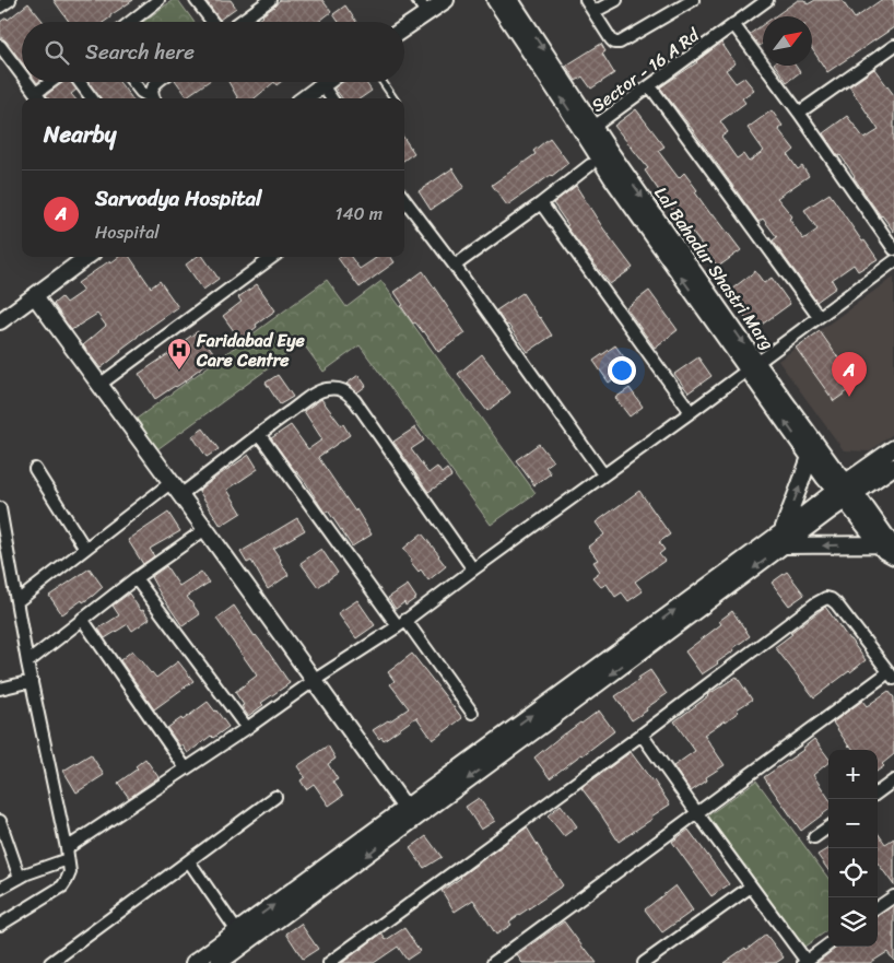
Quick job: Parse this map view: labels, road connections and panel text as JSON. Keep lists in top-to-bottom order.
{
  "streets": {
    "street": ["Sector - 16 A Rd", "Lal Bahadur Shastri Marg"]
  },
  "crossings": [
    ["Sector - 16 A Rd", "Lal Bahadur Shastri Marg"]
  ],
  "places": {
    "hospital": ["Faridabad Eye Care Centre"]
  },
  "north": "top right",
  "page": {
    "search": "Search here",
    "heading": "Nearby",
    "list": [
      {
        "mark": "A",
        "name": "Sarvodya Hospital",
        "note": "Hospital",
        "value": "140 m"
      }
    ],
    "pins": "A",
    "map_buttons": ["+", "−"]
  }
}
